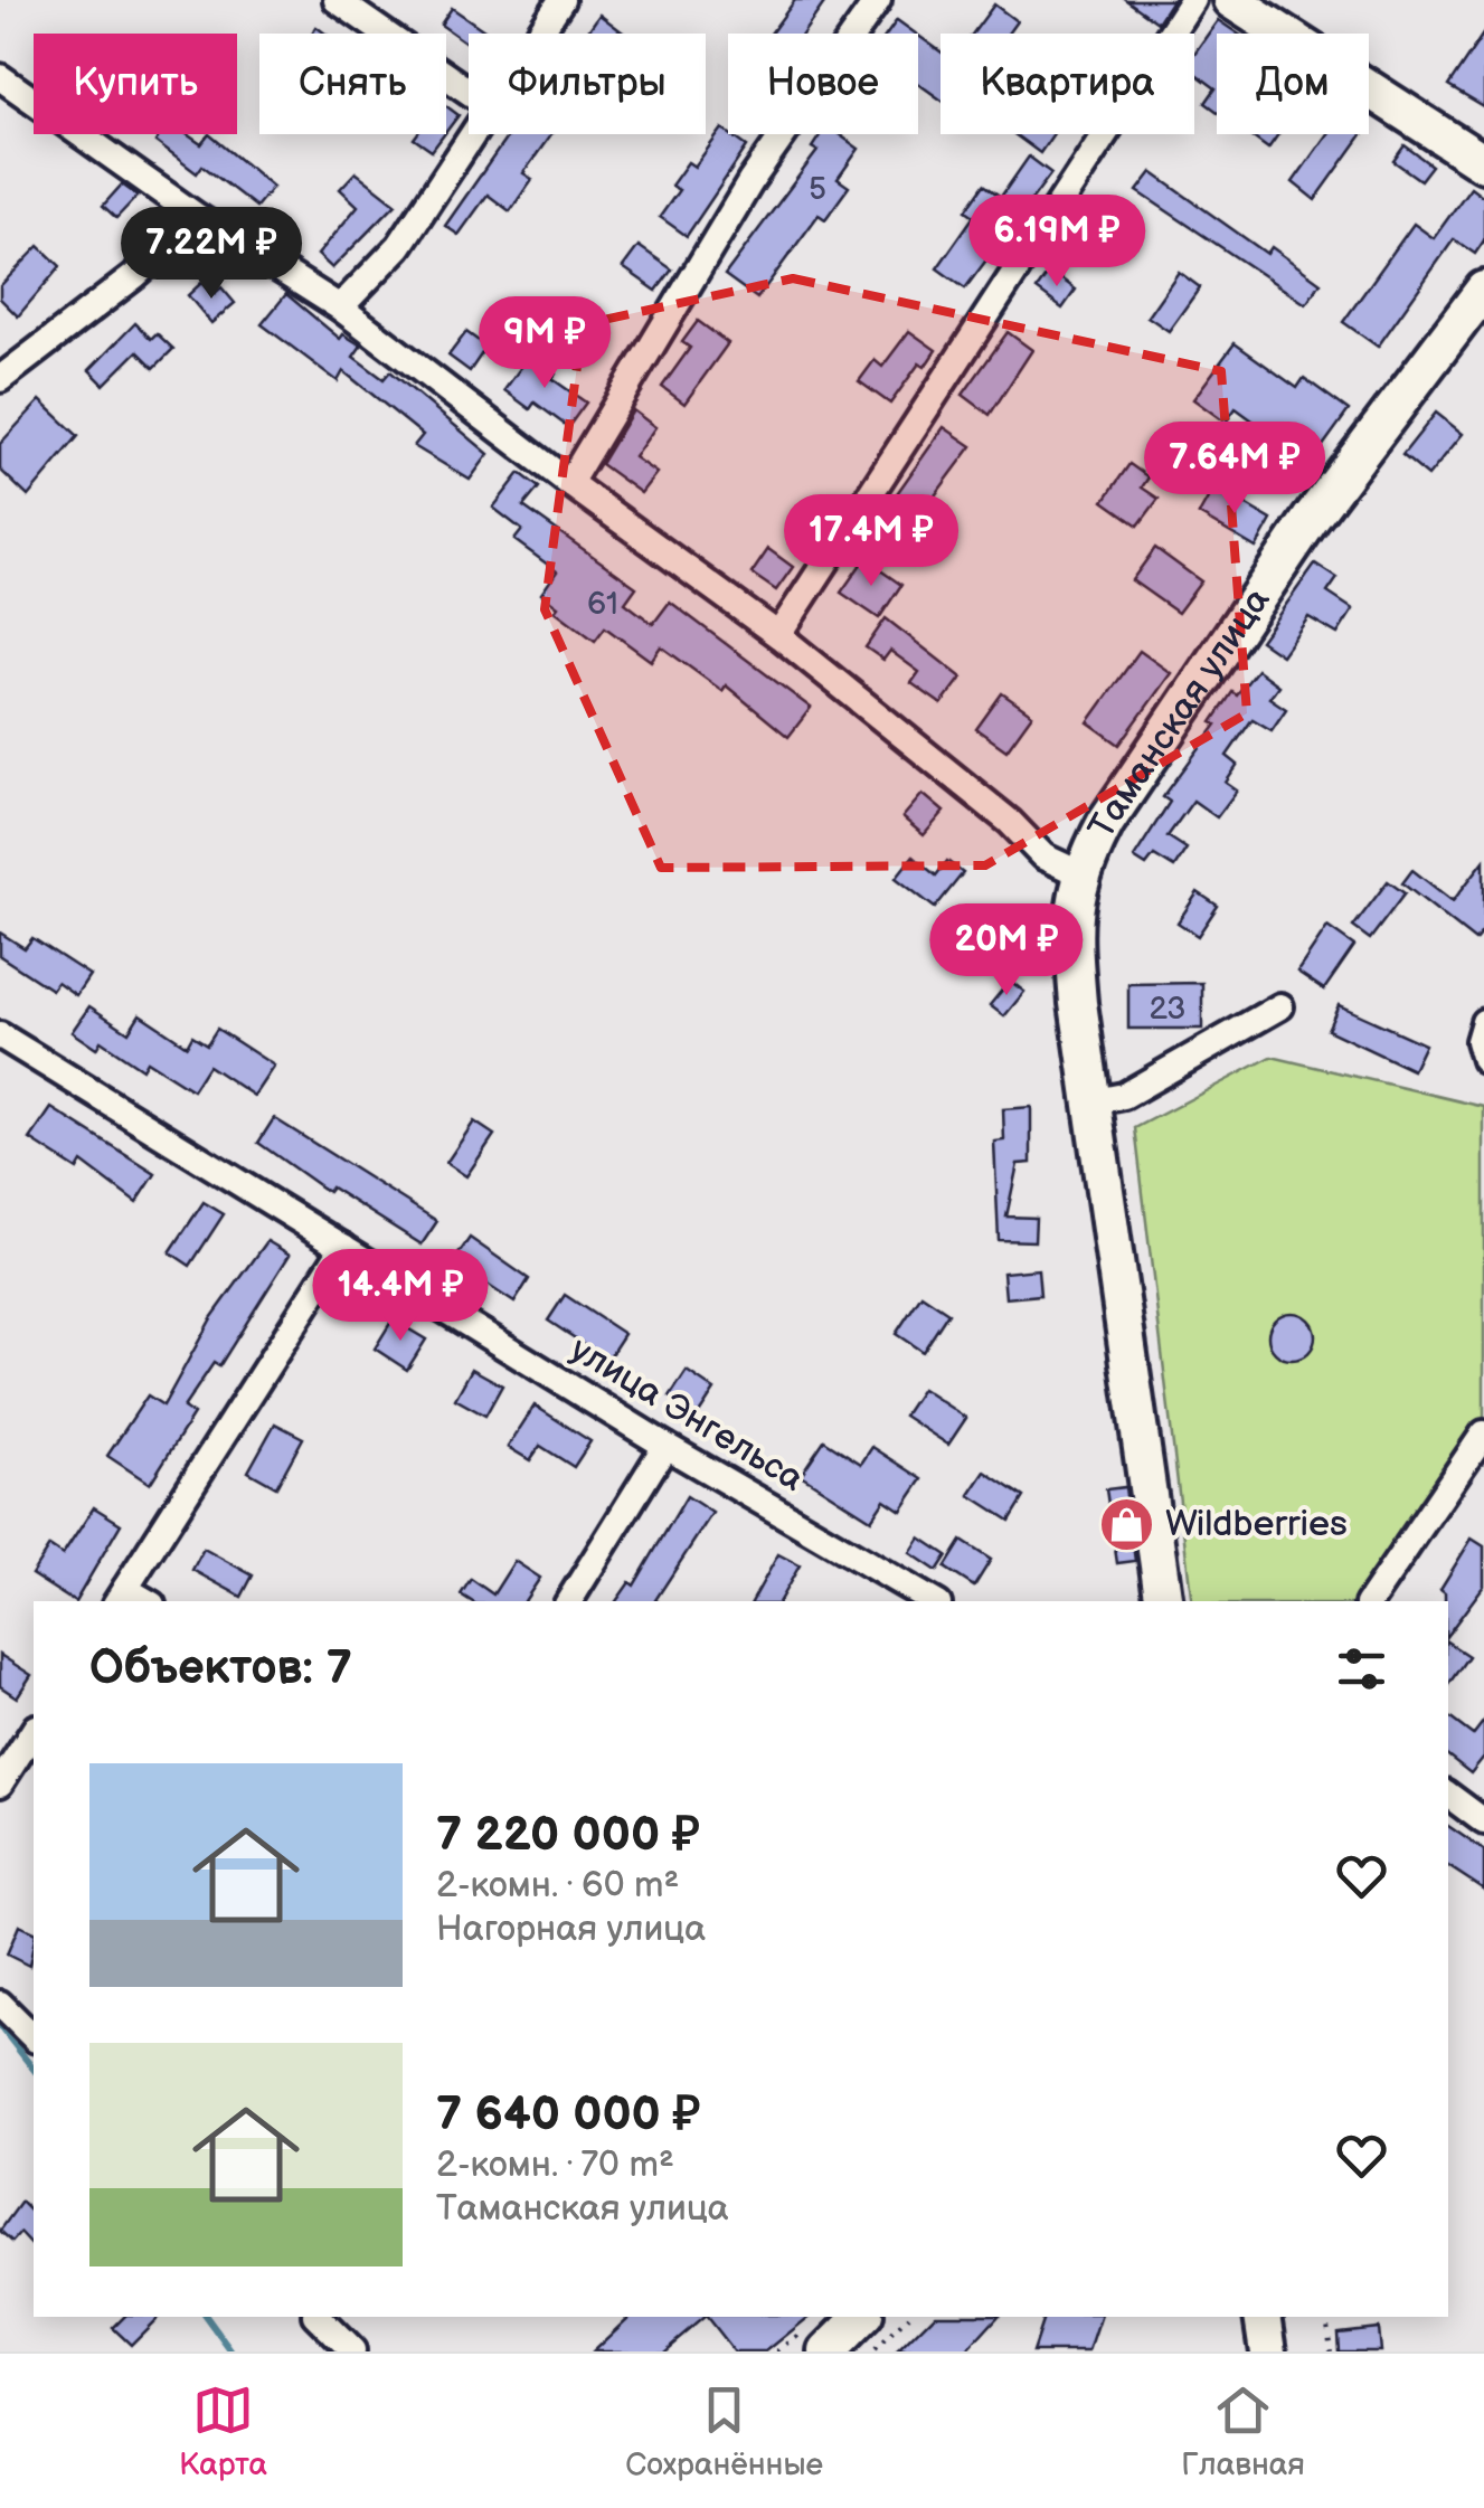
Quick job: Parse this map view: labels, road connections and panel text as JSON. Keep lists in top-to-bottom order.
{
  "streets": {
    "street": ["Таманская улица", "улица Энгельса"]
  },
  "places": {
    "shop": ["Wildberries"]
  },
  "house_numbers": ["5", "61", "23"],
  "page": {
    "chip": [
      "Купить",
      "Снять",
      "Фильтры",
      "Новое",
      "Квартира",
      "Дом"
    ],
    "price": [
      "6.19M ₽",
      "7.22M ₽",
      "9M ₽",
      "7.64M ₽",
      "17.4M ₽",
      "20M ₽",
      "14.4M ₽"
    ],
    "heading": "Объектов: 7",
    "list": [
      {
        "name": "7 220 000 ₽",
        "note": "2-комн. · 60 m² · Нагорная улица"
      },
      {
        "name": "7 640 000 ₽",
        "note": "2-комн. · 70 m² · Таманская улица"
      }
    ],
    "tabs": ["Карта", "Сохранённые", "Главная"]
  }
}
